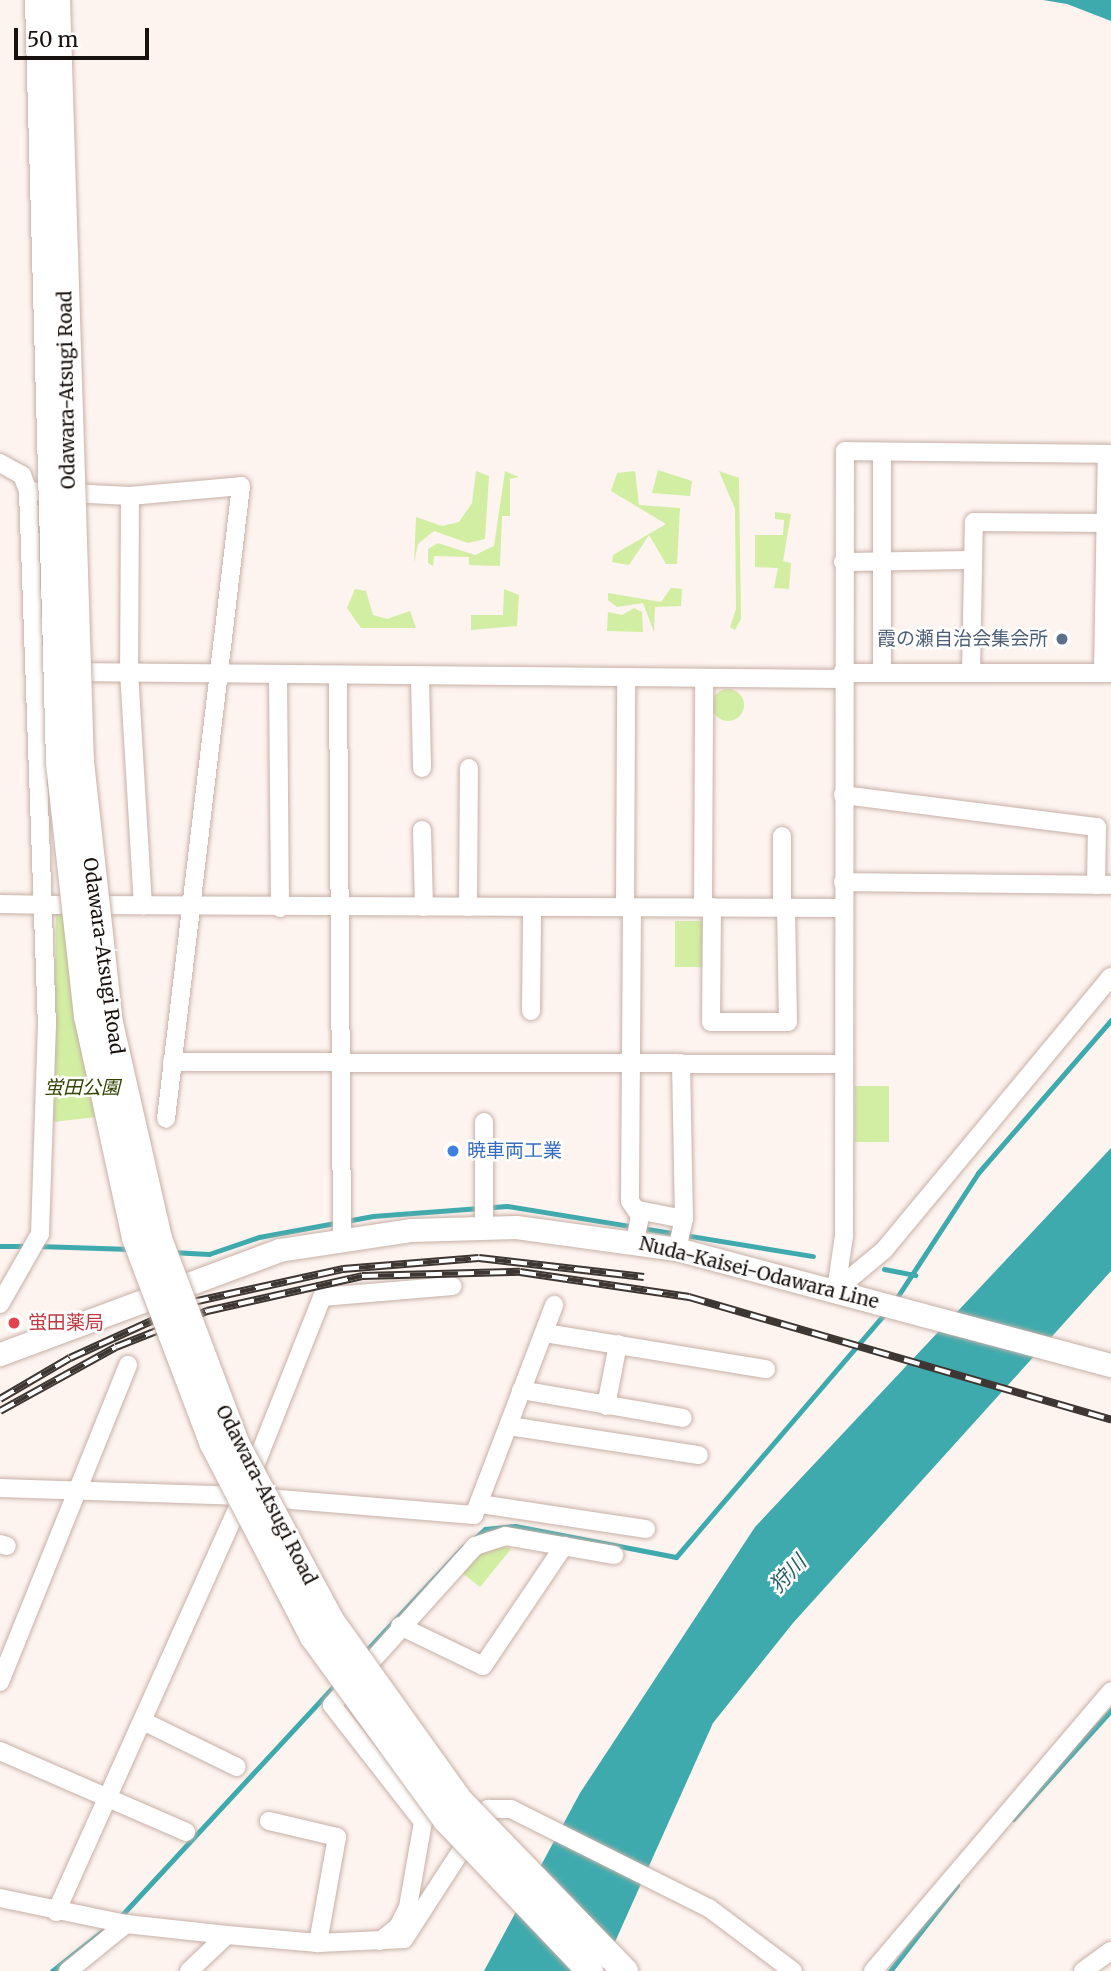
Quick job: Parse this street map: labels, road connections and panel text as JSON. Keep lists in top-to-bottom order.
{
  "streets": {
    "highway": ["Odawara-Atsugi Road"],
    "main road": ["Nuda-Kaisei-Odawara Line"]
  },
  "water": ["狩川"],
  "parks": ["蛍田公園"],
  "places": ["霞の瀬自治会集会所", "暁車両工業", "蛍田薬局"],
  "scale_bar": "50 m"
}
